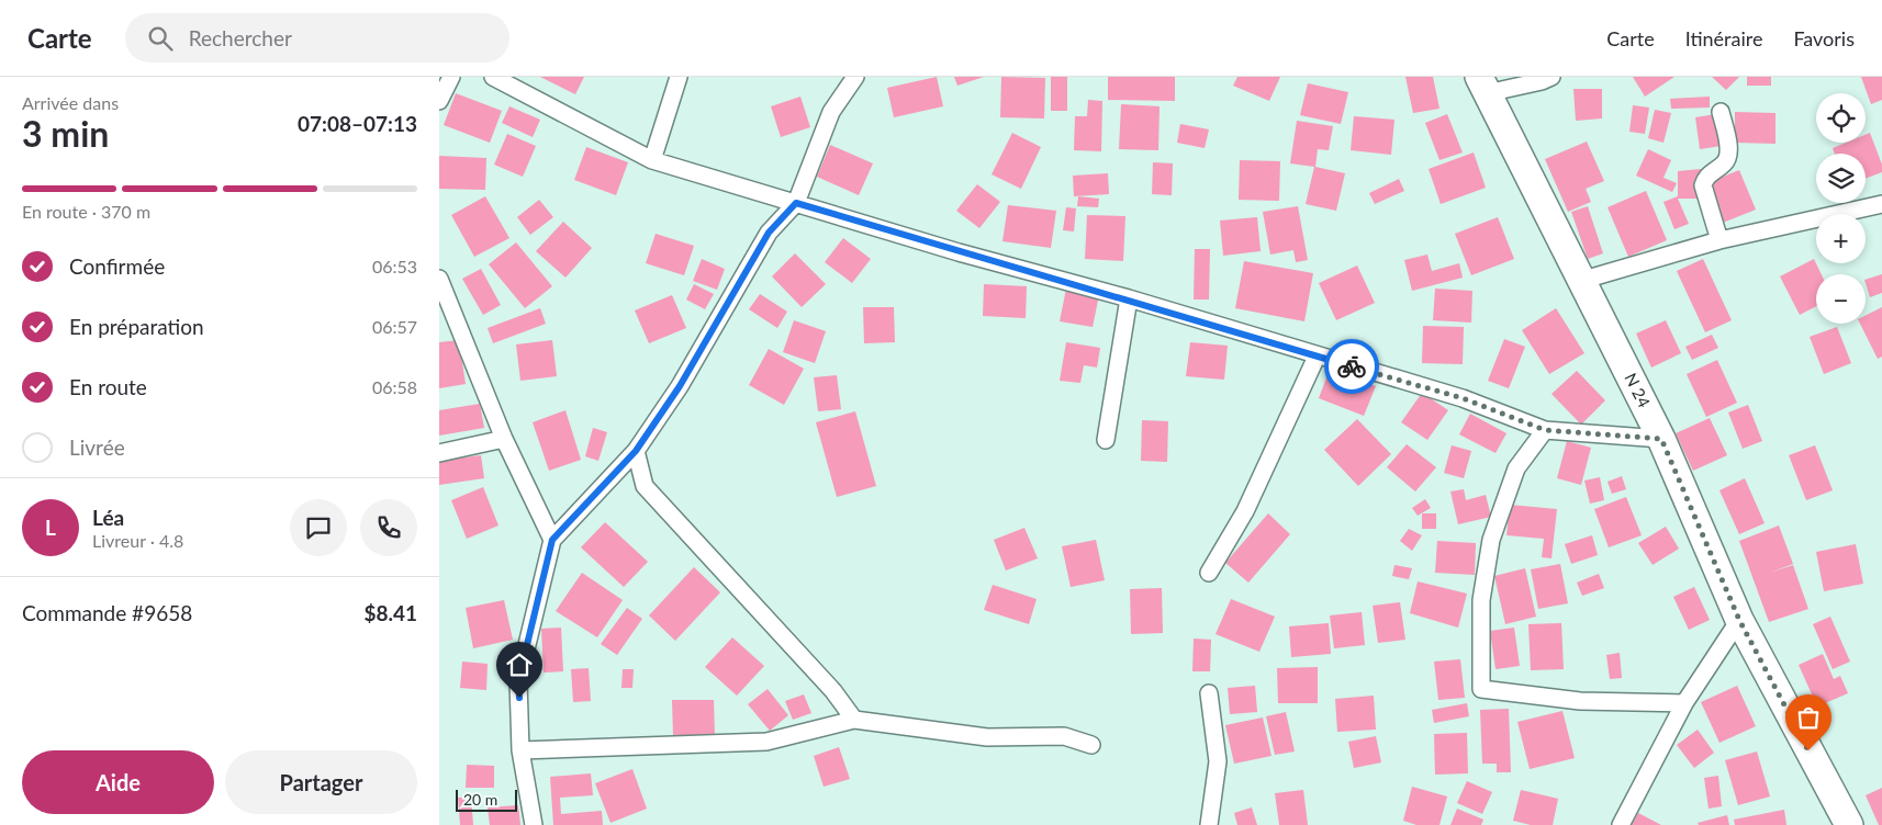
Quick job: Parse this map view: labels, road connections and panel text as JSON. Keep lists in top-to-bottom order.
{
  "streets": {
    "main road": ["N 24"]
  },
  "scale_bar": "20 m",
  "page": {
    "header": "Carte",
    "search": "Rechercher",
    "nav": ["Carte", "Itinéraire", "Favoris"],
    "heading": ["3 min", "Arrivée dans", "07:08–07:13"],
    "panel": [
      "Léa",
      "Livreur · 4.8",
      "Commande #9658",
      "$8.41"
    ],
    "map_buttons": ["+", "−"],
    "bar": "En route · 370 m",
    "list": [
      ["Confirmée", "06:53"],
      ["En préparation", "06:57"],
      ["En route", "06:58"],
      "Livrée"
    ],
    "round": "L",
    "buttons": ["Aide", "Partager"],
    "scale": "20 m"
  }
}
